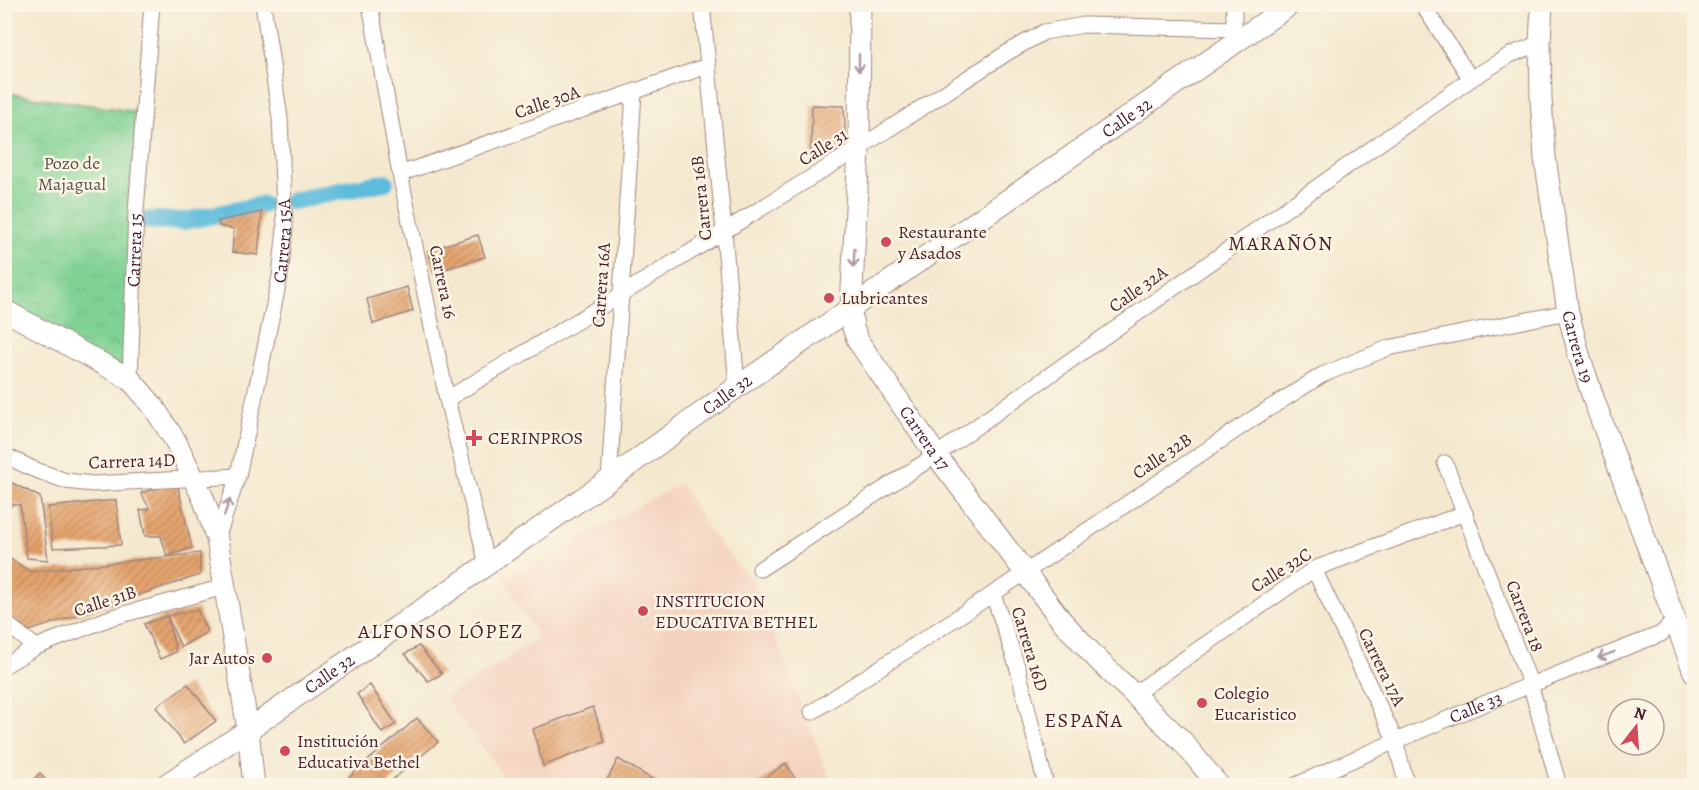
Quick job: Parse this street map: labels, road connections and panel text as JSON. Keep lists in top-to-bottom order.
{
  "streets": {
    "main road": [
      "Calle 32",
      "Carrera 15A",
      "Carrera 19",
      "Carrera 17"
    ],
    "street": [
      "Calle 30A",
      "Calle 31",
      "Carrera 16B",
      "Carrera 15",
      "Carrera 16",
      "Carrera 16A",
      "Calle 32A",
      "Calle 32B",
      "Carrera 14D",
      "Calle 32C",
      "Calle 31B",
      "Carrera 18",
      "Carrera 16D",
      "Carrera 17A",
      "Calle 33"
    ]
  },
  "crossings": [
    ["Calle 30A", "Carrera 16B"],
    ["Calle 30A", "Carrera 16"],
    ["Calle 30A", "Carrera 16A"],
    ["Calle 32", "Calle 31"],
    ["Calle 32", "Carrera 16B"],
    ["Calle 32", "Carrera 15A"],
    ["Calle 32", "Carrera 16"],
    ["Calle 32", "Carrera 16A"],
    ["Calle 32", "Carrera 17"],
    ["Calle 31", "Carrera 16B"],
    ["Calle 31", "Carrera 16"],
    ["Calle 31", "Carrera 16A"],
    ["Calle 31", "Carrera 17"],
    ["Carrera 15A", "Carrera 14D"],
    ["Carrera 15A", "Calle 31B"],
    ["Calle 32A", "Carrera 19"],
    ["Calle 32A", "Carrera 17"],
    ["Carrera 19", "Calle 32B"],
    ["Carrera 19", "Calle 33"],
    ["Carrera 17", "Calle 32B"],
    ["Carrera 17", "Calle 32C"],
    ["Calle 32B", "Carrera 16D"],
    ["Calle 32C", "Carrera 18"],
    ["Calle 32C", "Carrera 17A"],
    ["Carrera 18", "Calle 33"],
    ["Carrera 17A", "Calle 33"]
  ],
  "one_way": ["Calle 33"],
  "districts": ["MARAÑÓN", "ALFONSO LÓPEZ", "ESPAÑA"],
  "parks": ["Pozo de Majagual"],
  "places": {
    "other": [
      "Restaurante y Asados",
      "Lubricantes",
      "INSTITUCION EDUCATIVA BETHEL",
      "Jar Autos",
      "Colegio Eucaristico",
      "Institución Educativa Bethel"
    ],
    "health": ["CERINPROS"]
  },
  "north": "top"
}
